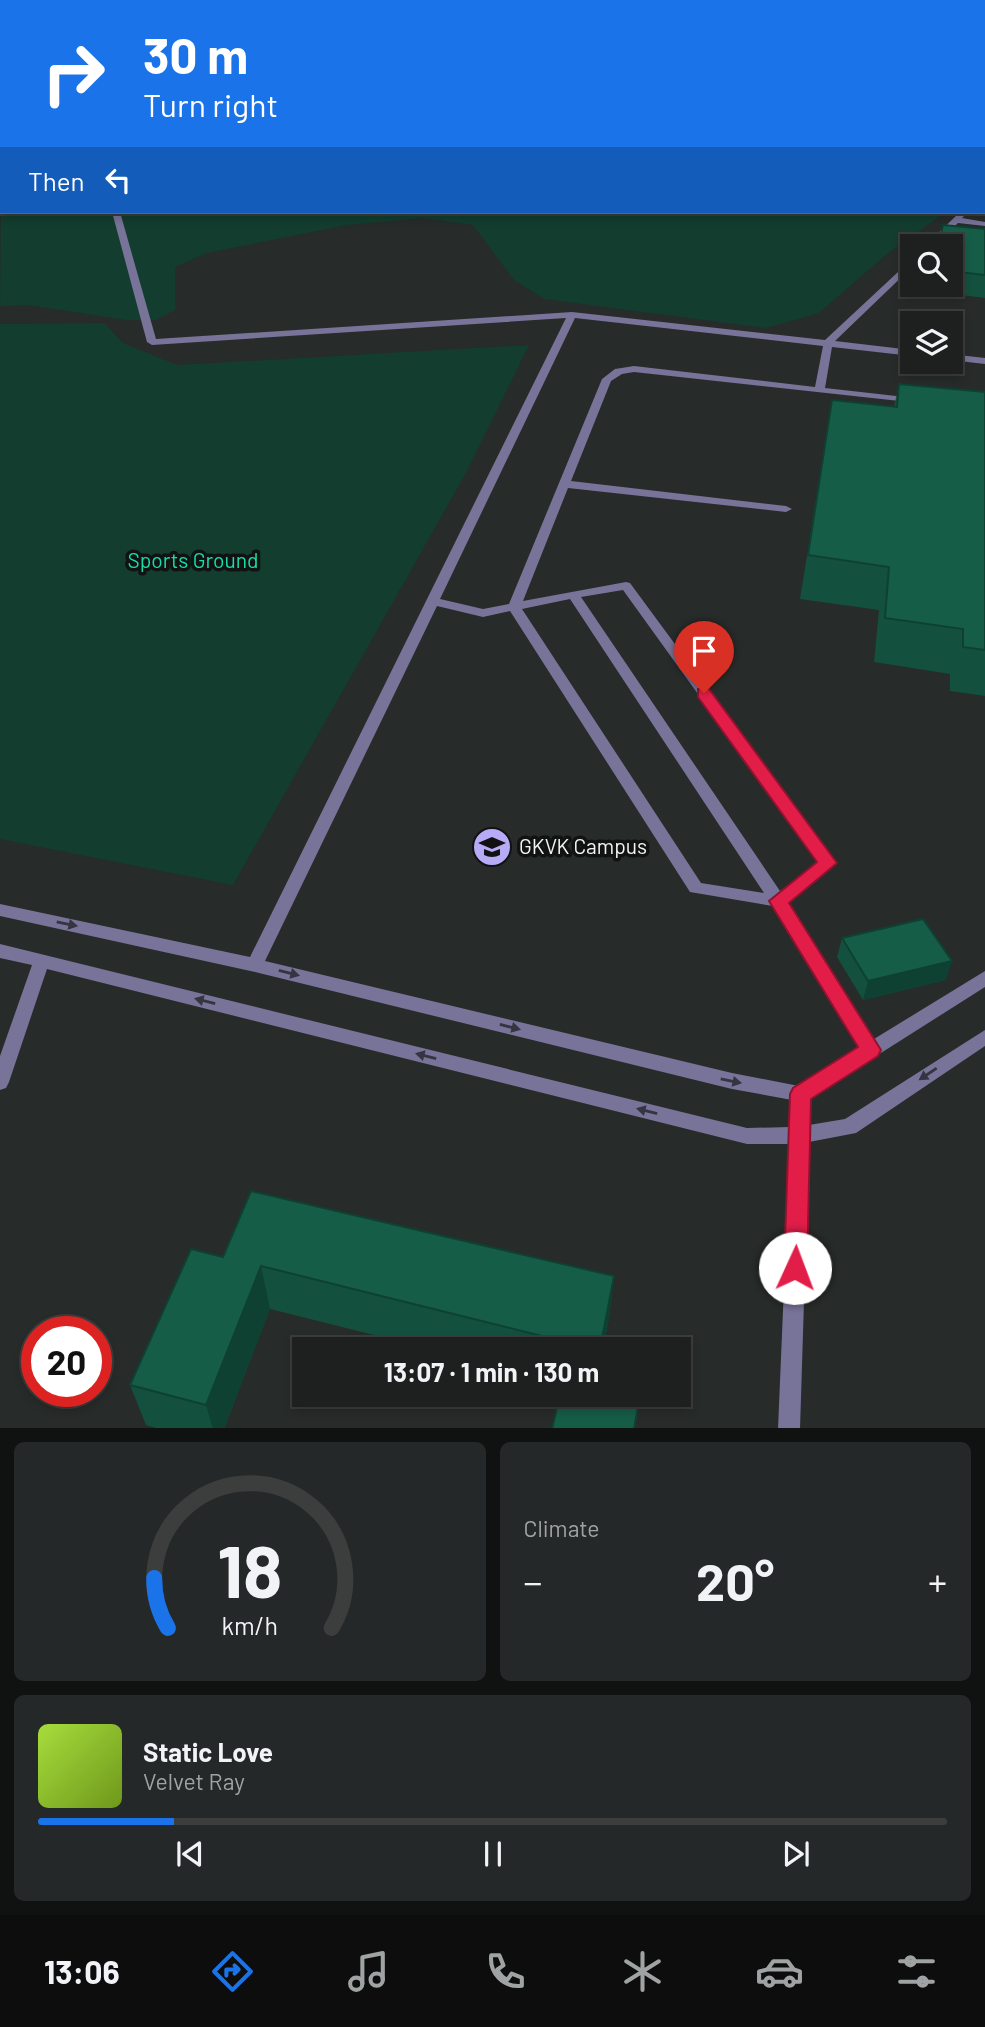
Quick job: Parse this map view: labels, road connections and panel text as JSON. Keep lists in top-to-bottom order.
{
  "parks": ["Sports Ground"],
  "places": {
    "school or university": ["GKVK Campus"]
  },
  "page": {
    "turn": ["30 m", "Turn right"],
    "then": "Then",
    "limit": "20",
    "trip": "13:07 · 1 min · 130 m",
    "tile": "Climate",
    "heat": ["−", "20°", "+"],
    "song": ["Static Love", "Velvet Ray"],
    "tabs": "13:06",
    "gauge": ["18", "km/h"]
  }
}
